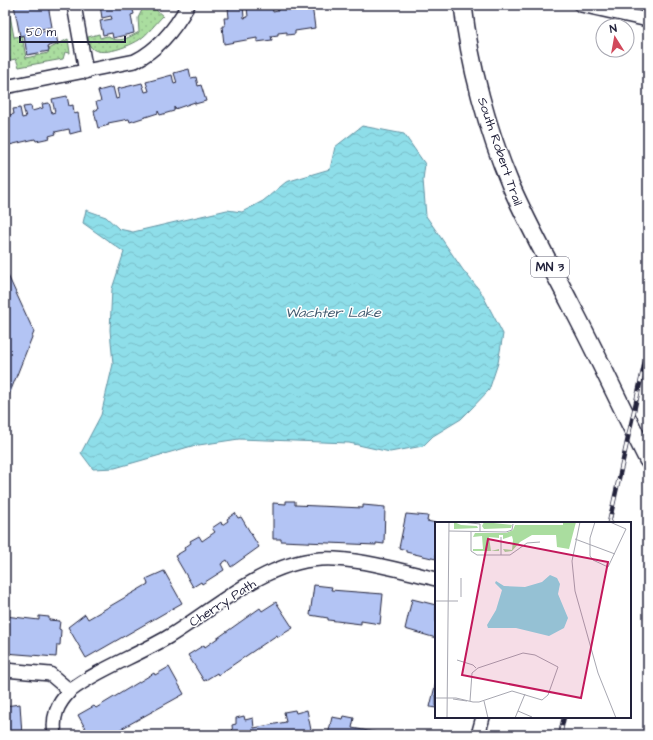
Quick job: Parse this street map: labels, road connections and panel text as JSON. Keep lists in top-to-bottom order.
{
  "streets": {
    "main road": ["South Robert Trail", "MN 3"],
    "street": ["Cherry Path"]
  },
  "water": ["Wachter Lake"],
  "scale_bar": "50 m",
  "north": "top"
}
